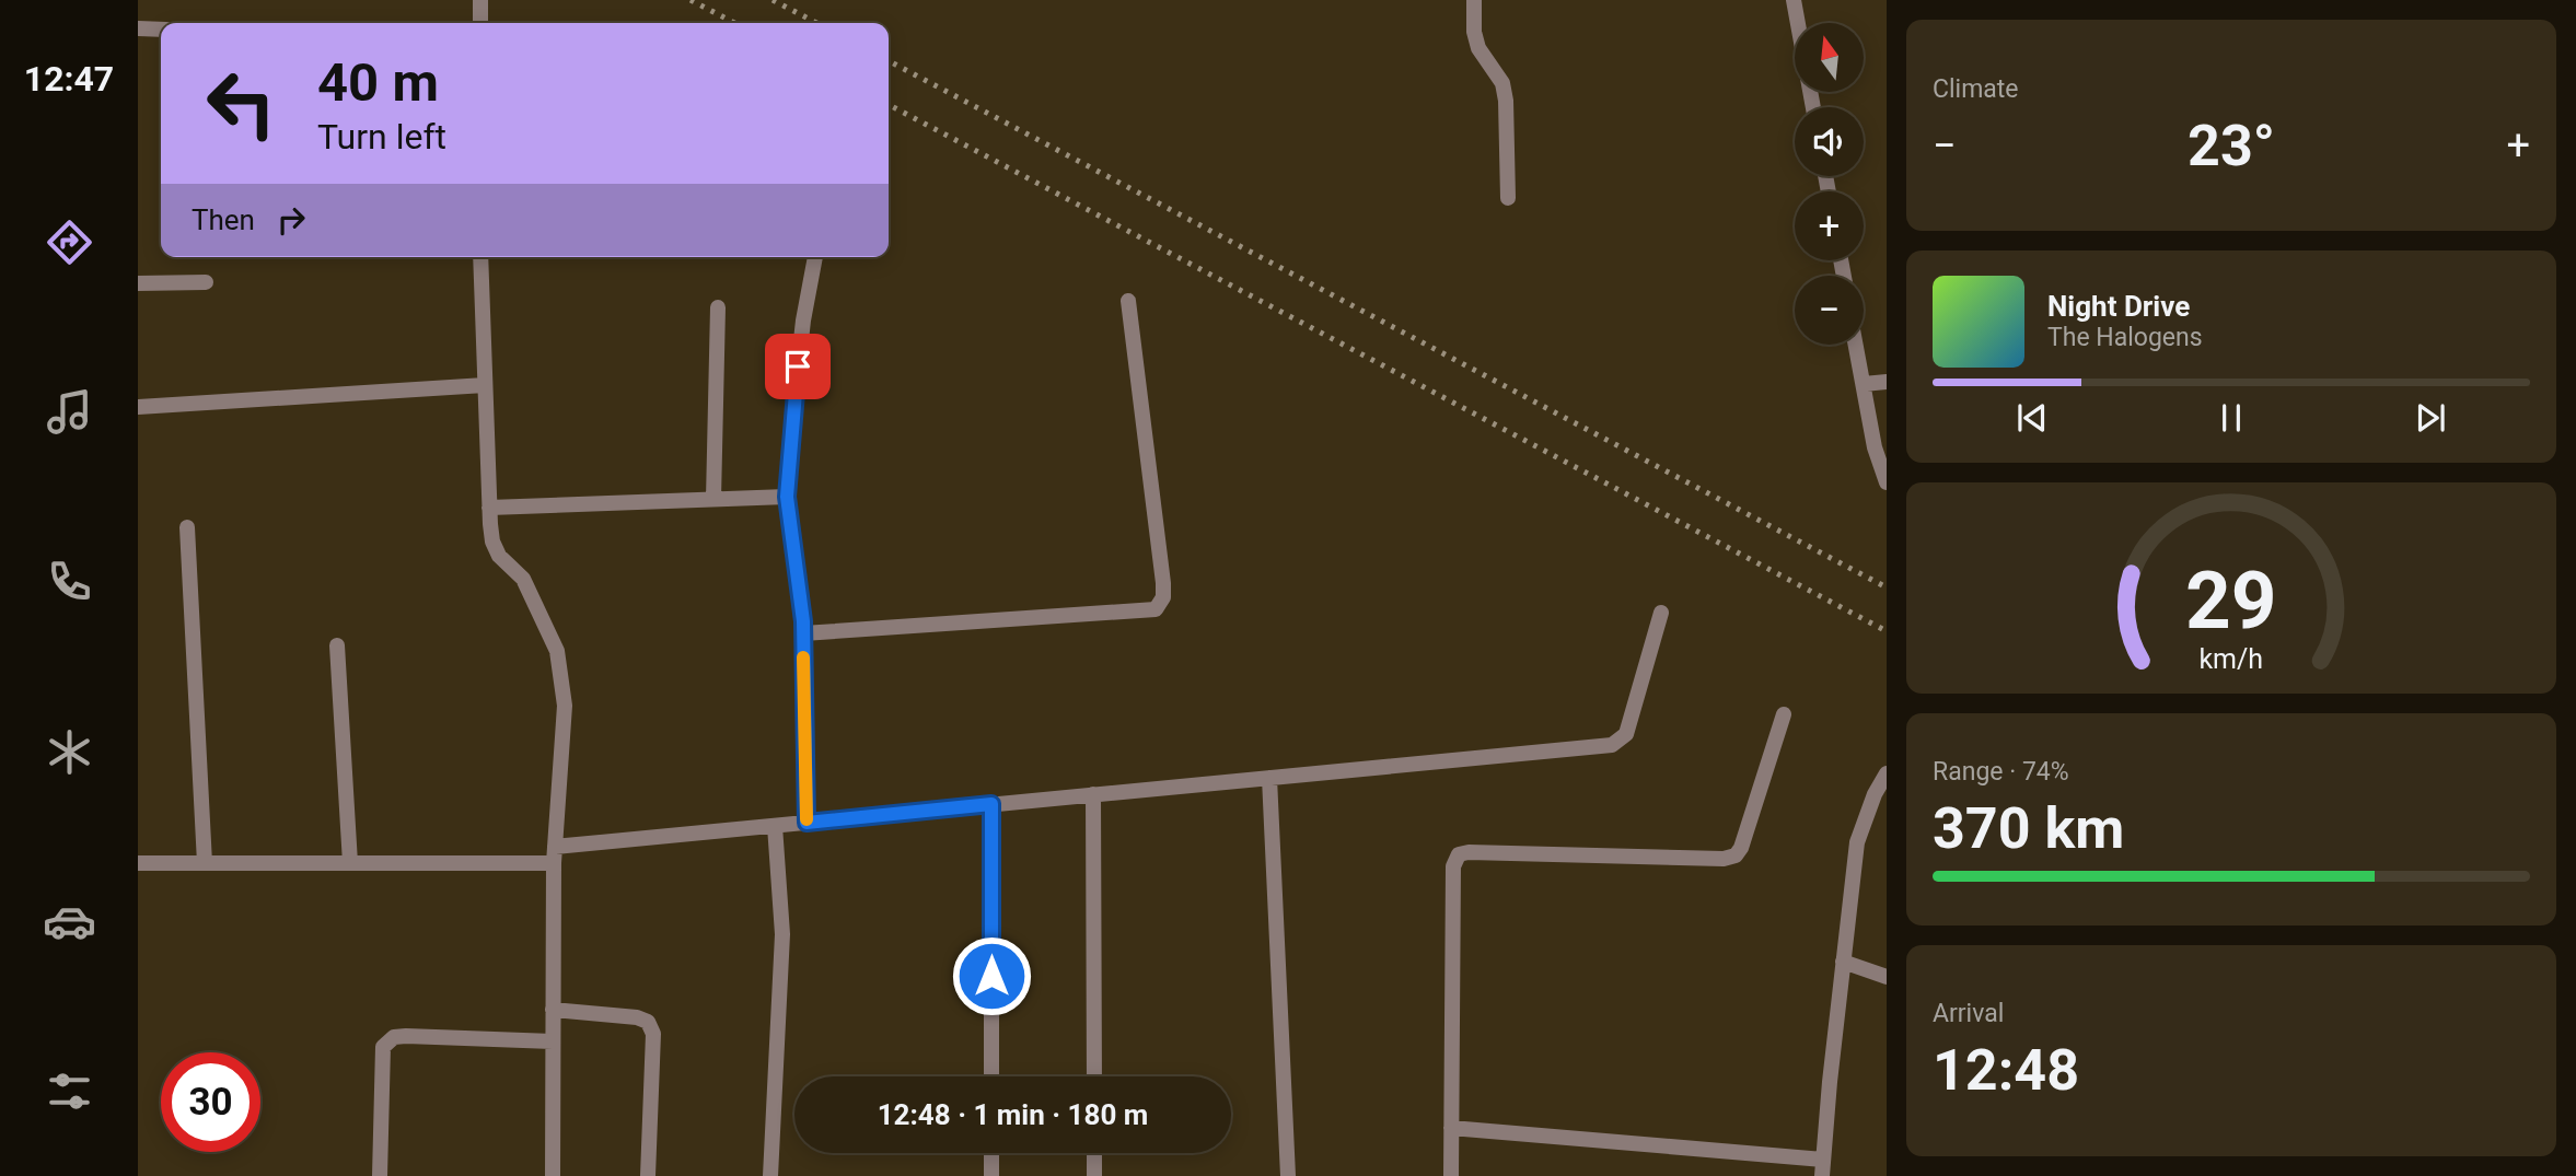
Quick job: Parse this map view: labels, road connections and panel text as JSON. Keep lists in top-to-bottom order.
{
  "north": "top",
  "page": {
    "tabs": "12:47",
    "tile": [
      "Climate",
      ["Range · 74%", "370 km"],
      ["Arrival", "12:48"]
    ],
    "map_buttons": ["+", "−"],
    "turn": ["40 m", "Turn left"],
    "heat": ["−", "23°", "+"],
    "then": "Then",
    "song": ["Night Drive", "The Halogens"],
    "limit": "30",
    "trip": "12:48 · 1 min · 180 m",
    "gauge": ["29", "km/h"]
  }
}
